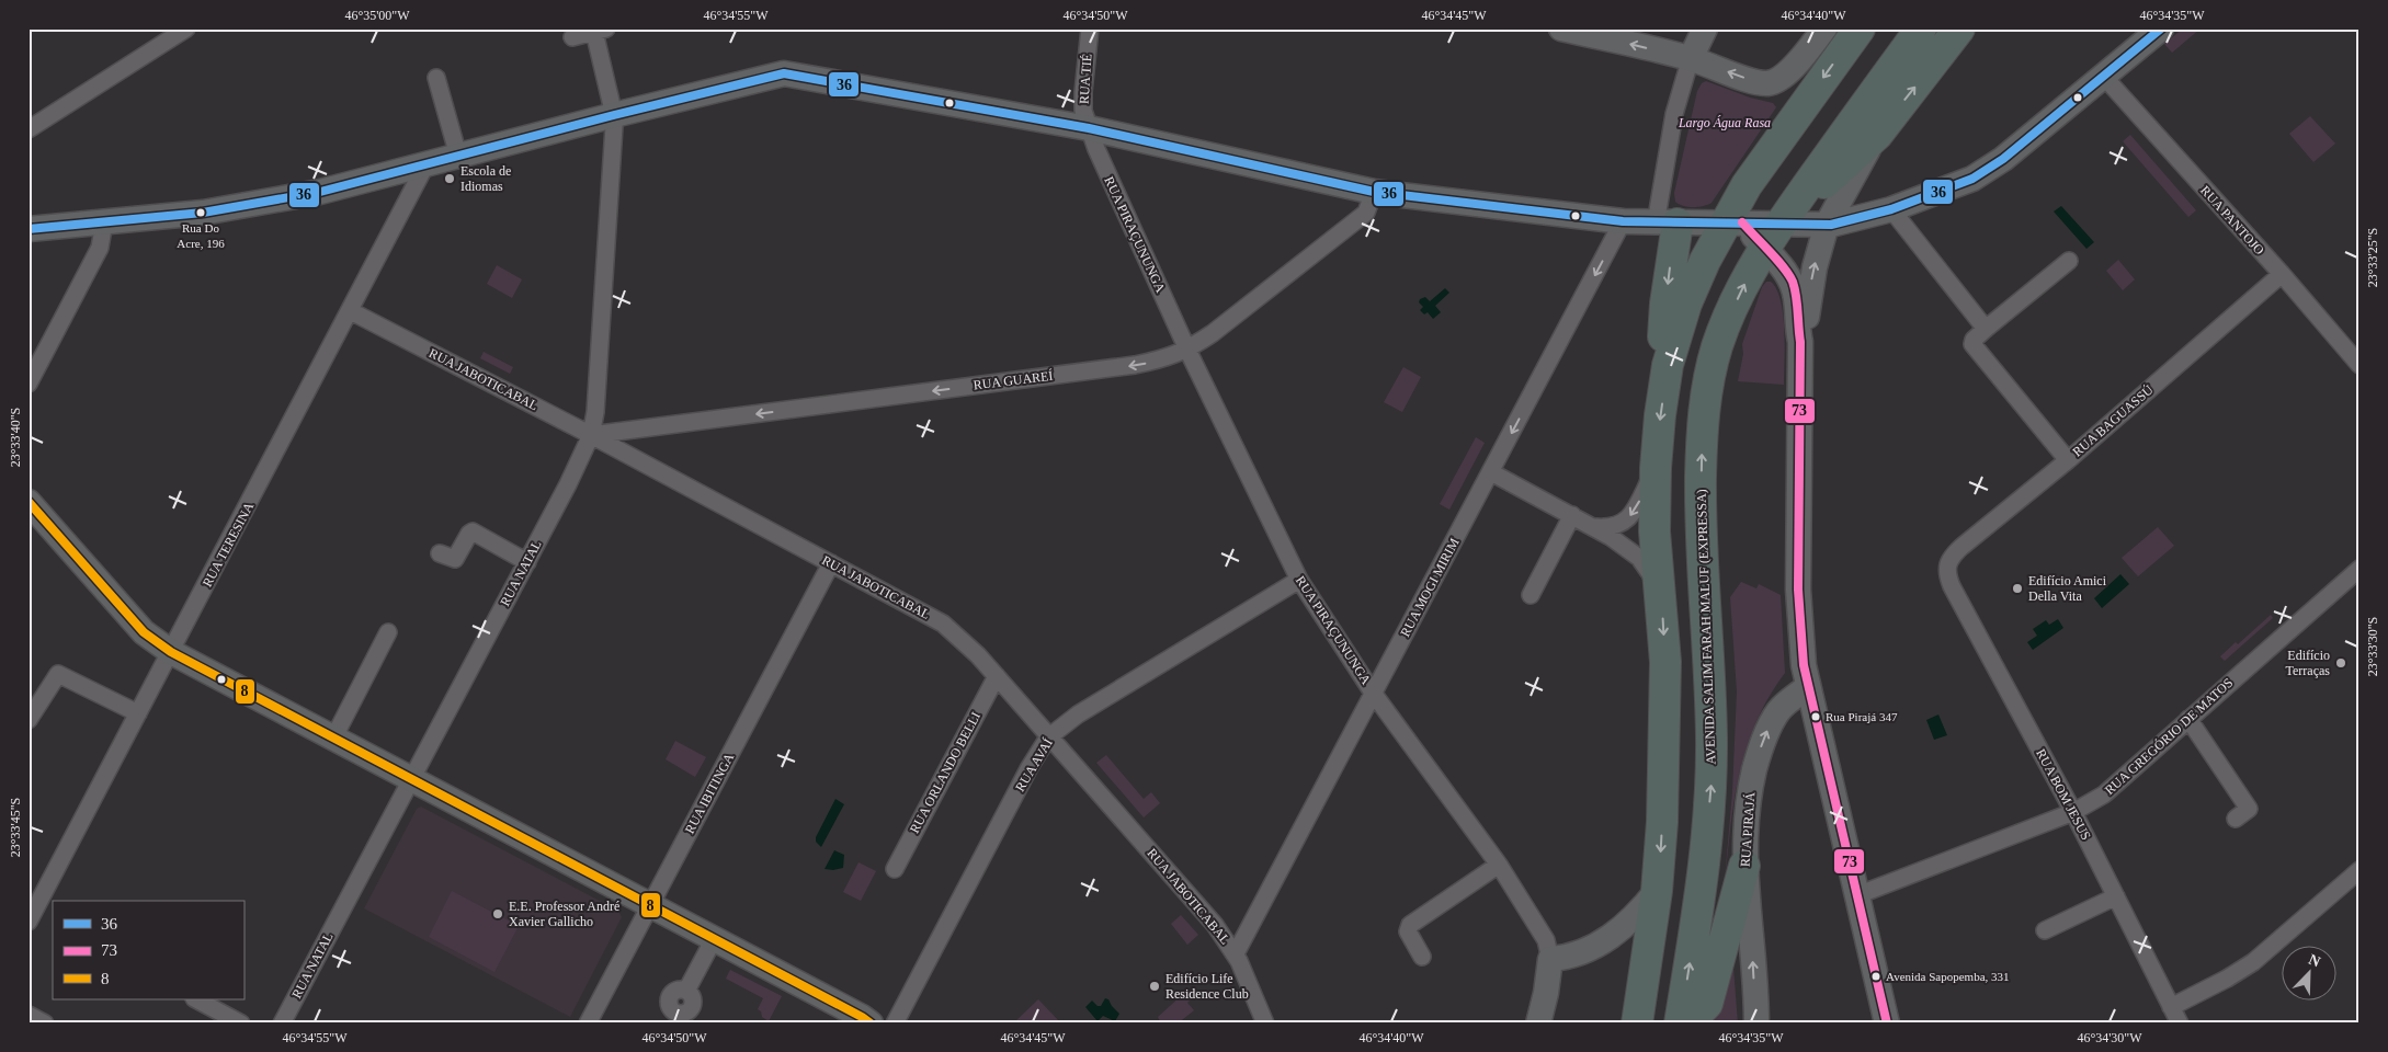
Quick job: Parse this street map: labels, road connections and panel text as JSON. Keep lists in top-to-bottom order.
{
  "streets": {
    "highway": ["AVENIDA SALIM FARAH MALUF (EXPRESSA)"],
    "main road": ["RUA PIRAÇUNUNGA", "RUA PIRAJÁ"],
    "street": [
      "RUA TIÉ",
      "RUA PANTOJO",
      "RUA JABOTICABAL",
      "RUA GUAREÍ",
      "RUA BAGUASSÚ",
      "RUA TERESINA",
      "RUA NATAL",
      "RUA MOGI MIRIM",
      "RUA GREGÓRIO DE MATOS",
      "RUA AVAÍ",
      "RUA ORLANDO BELLI",
      "RUA IBITINGA",
      "RUA BOM JESUS"
    ]
  },
  "crossings": [
    ["RUA TIÉ", "RUA PIRAÇUNUNGA"],
    ["RUA PANTOJO", "RUA BAGUASSÚ"],
    ["RUA PIRAÇUNUNGA", "RUA GUAREÍ"],
    ["RUA PIRAÇUNUNGA", "RUA MOGI MIRIM"],
    ["RUA PIRAÇUNUNGA", "RUA AVAÍ"],
    ["RUA JABOTICABAL", "RUA GUAREÍ"],
    ["RUA JABOTICABAL", "RUA TERESINA"],
    ["RUA JABOTICABAL", "RUA NATAL"],
    ["RUA JABOTICABAL", "RUA MOGI MIRIM"],
    ["RUA JABOTICABAL", "RUA AVAÍ"],
    ["RUA JABOTICABAL", "RUA ORLANDO BELLI"],
    ["RUA JABOTICABAL", "RUA IBITINGA"],
    ["RUA GUAREÍ", "RUA NATAL"],
    ["RUA BAGUASSÚ", "RUA BOM JESUS"],
    ["RUA GREGÓRIO DE MATOS", "RUA BOM JESUS"]
  ],
  "one_way": ["RUA GUAREÍ"],
  "parks": ["Largo Água Rasa"],
  "places": [
    "Escola de Idiomas",
    "Rua Do Acre, 196",
    "Edifício Amici Della Vita",
    "Edifício Terraças",
    "Rua Pirajá 347",
    "E.E. Professor André Xavier Gallicho",
    "Avenida Sapopemba, 331",
    "Edifício Life Residence Club"
  ],
  "lines": ["transit line 36", "transit line 73", "transit line 8"],
  "legend": ["36", "73", "8"],
  "north": "top right",
  "coordinates": [
    "46°35'00\"W",
    "46°34'55\"W",
    "46°34'50\"W",
    "46°34'45\"W",
    "46°34'40\"W",
    "46°34'35\"W",
    "23°33'25\"S",
    "23°33'40\"S",
    "23°33'30\"S",
    "23°33'45\"S",
    "46°34'30\"W"
  ]
}
